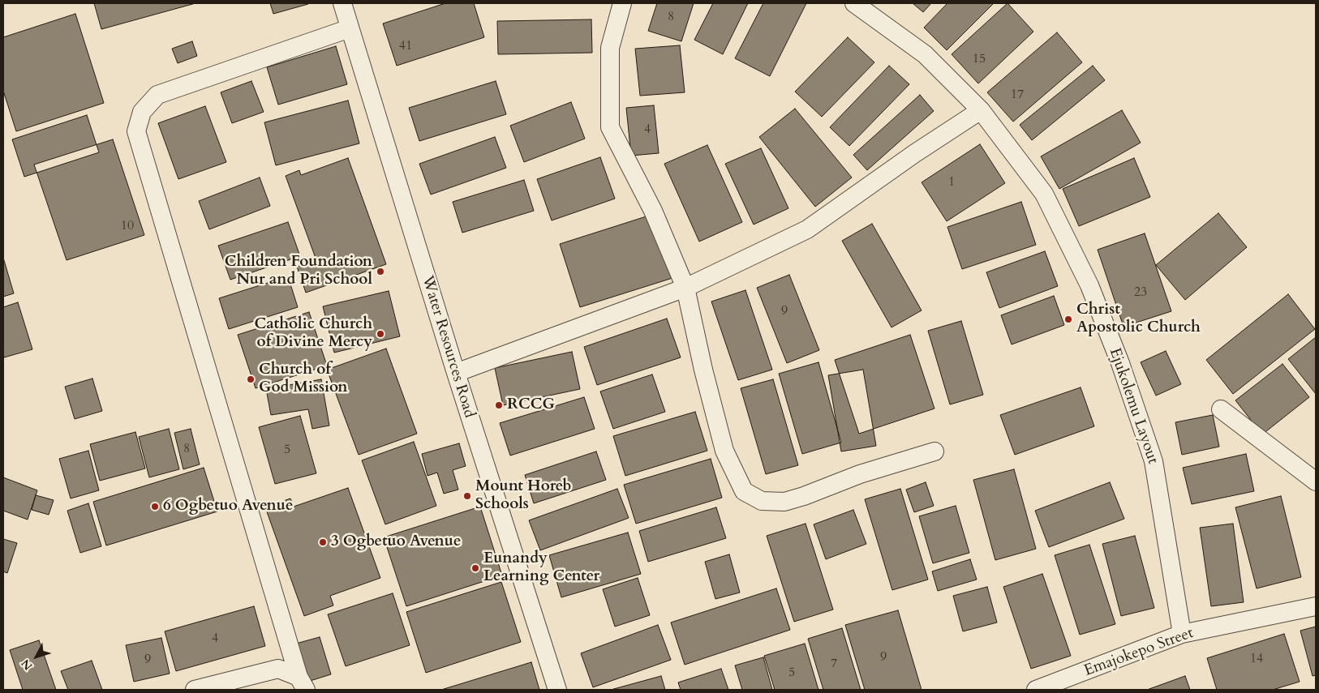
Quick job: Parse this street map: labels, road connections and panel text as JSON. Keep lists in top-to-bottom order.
{
  "streets": {
    "street": ["Water Resources Road", "Ejukolemu Layout", "Emajokepo Street"]
  },
  "crossings": [
    ["Ejukolemu Layout", "Emajokepo Street"]
  ],
  "places": [
    "Children Foundation Nur and Pri School",
    "Christ Apostolic Church",
    "Catholic Church of Divine Mercy",
    "Church of God Mission",
    "RCCG",
    "Mount Horeb Schools",
    "6 Ogbetuo Avenue",
    "3 Ogbetuo Avenue",
    "Eunandy Learning Center"
  ],
  "house_numbers": [
    "8",
    "41",
    "15",
    "17",
    "4",
    "1",
    "10",
    "23",
    "9",
    "8",
    "5",
    "4",
    "9",
    "14",
    "9",
    "7",
    "5"
  ],
  "north": "bottom left"
}
